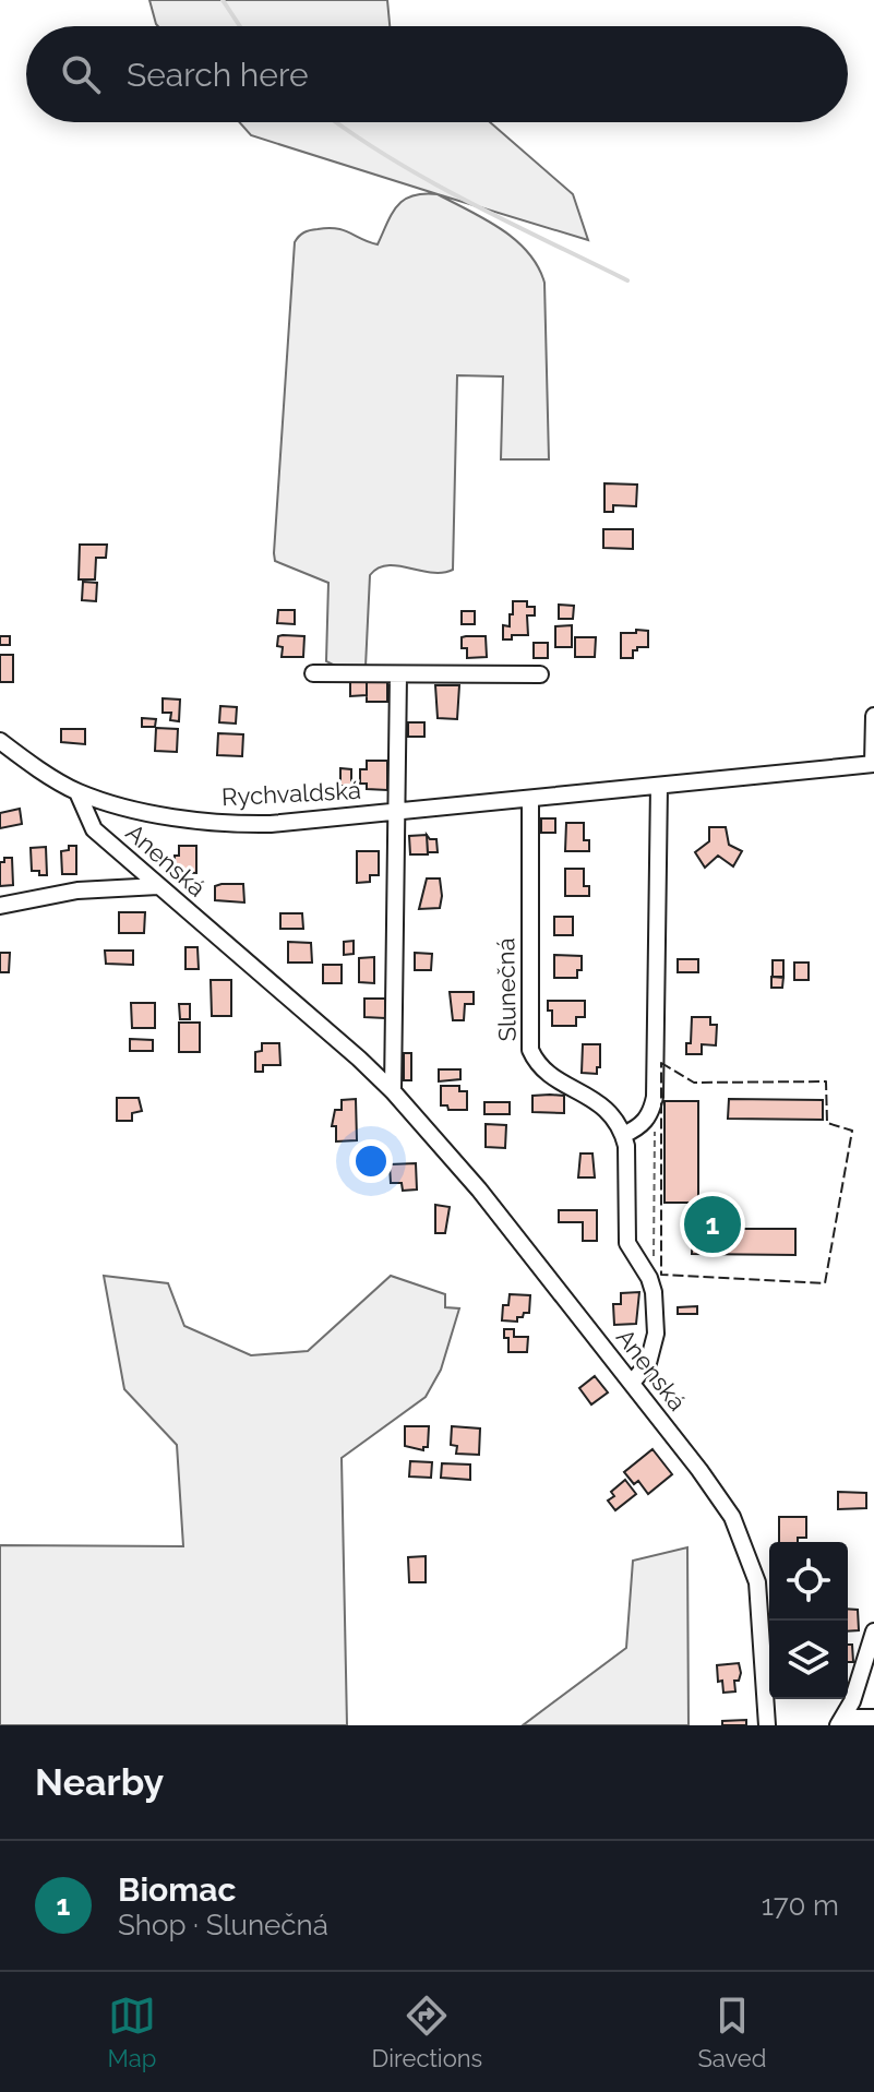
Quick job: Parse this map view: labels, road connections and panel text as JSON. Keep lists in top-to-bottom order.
{
  "streets": {
    "street": ["Rychvaldská", "Anenská", "Slunečná"]
  },
  "crossings": [
    ["Rychvaldská", "Anenská"],
    ["Rychvaldská", "Slunečná"]
  ],
  "page": {
    "search": "Search here",
    "pins": "1",
    "heading": "Nearby",
    "list": [
      {
        "mark": "1",
        "name": "Biomac",
        "note": "Shop · Slunečná",
        "value": "170 m"
      }
    ],
    "nav": ["Map", "Directions", "Saved"]
  }
}
